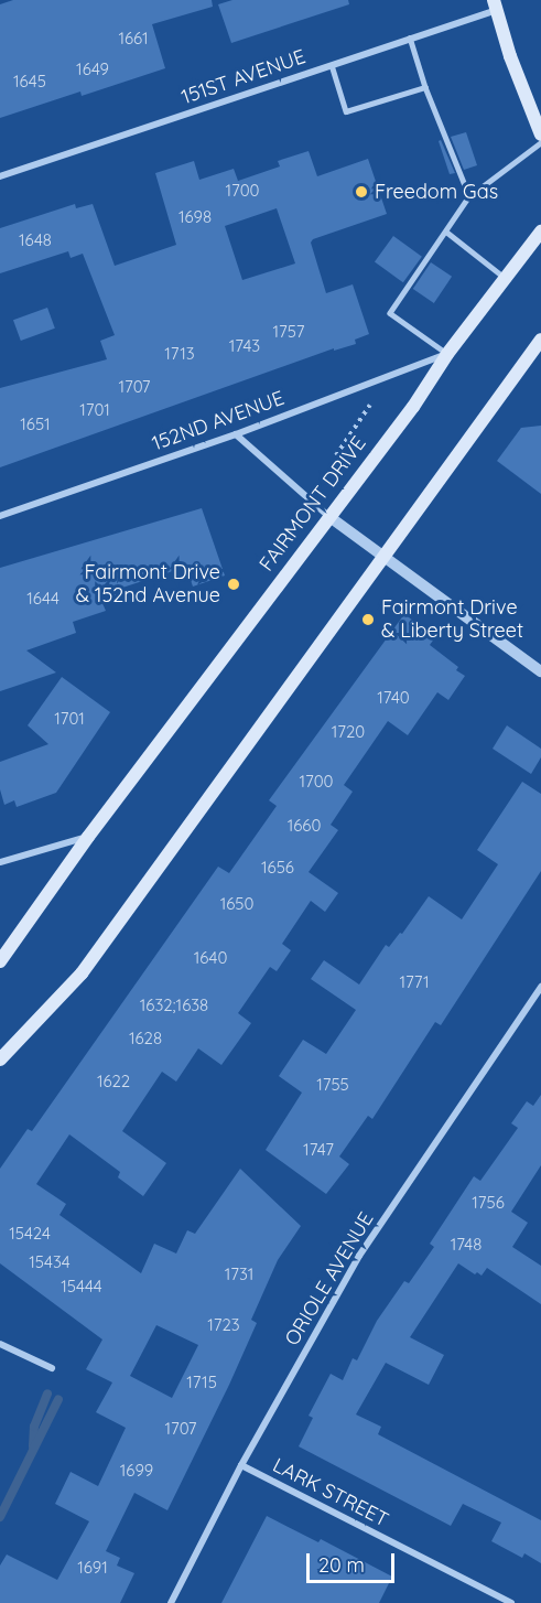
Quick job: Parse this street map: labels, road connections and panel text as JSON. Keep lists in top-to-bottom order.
{
  "streets": {
    "main road": ["FAIRMONT DRIVE"],
    "street": [
      "151ST AVENUE",
      "152ND AVENUE",
      "ORIOLE AVENUE",
      "LARK STREET"
    ]
  },
  "crossings": [
    ["152ND AVENUE", "FAIRMONT DRIVE"],
    ["ORIOLE AVENUE", "LARK STREET"]
  ],
  "places": ["Freedom Gas", "Fairmont Drive & 152nd Avenue", "Fairmont Drive & Liberty Street"],
  "house_numbers": [
    "1661",
    "1649",
    "1645",
    "1700",
    "1698",
    "1648",
    "1757",
    "1743",
    "1713",
    "1707",
    "1701",
    "1651",
    "1644",
    "1740",
    "1701",
    "1720",
    "1700",
    "1660",
    "1656",
    "1650",
    "1640",
    "1771",
    "1632;1638",
    "1628",
    "1622",
    "1755",
    "1747",
    "1756",
    "15424",
    "1748",
    "15434",
    "1731",
    "15444",
    "1723",
    "1715",
    "1707",
    "1699",
    "1691"
  ],
  "scale_bar": "20 m"
}
